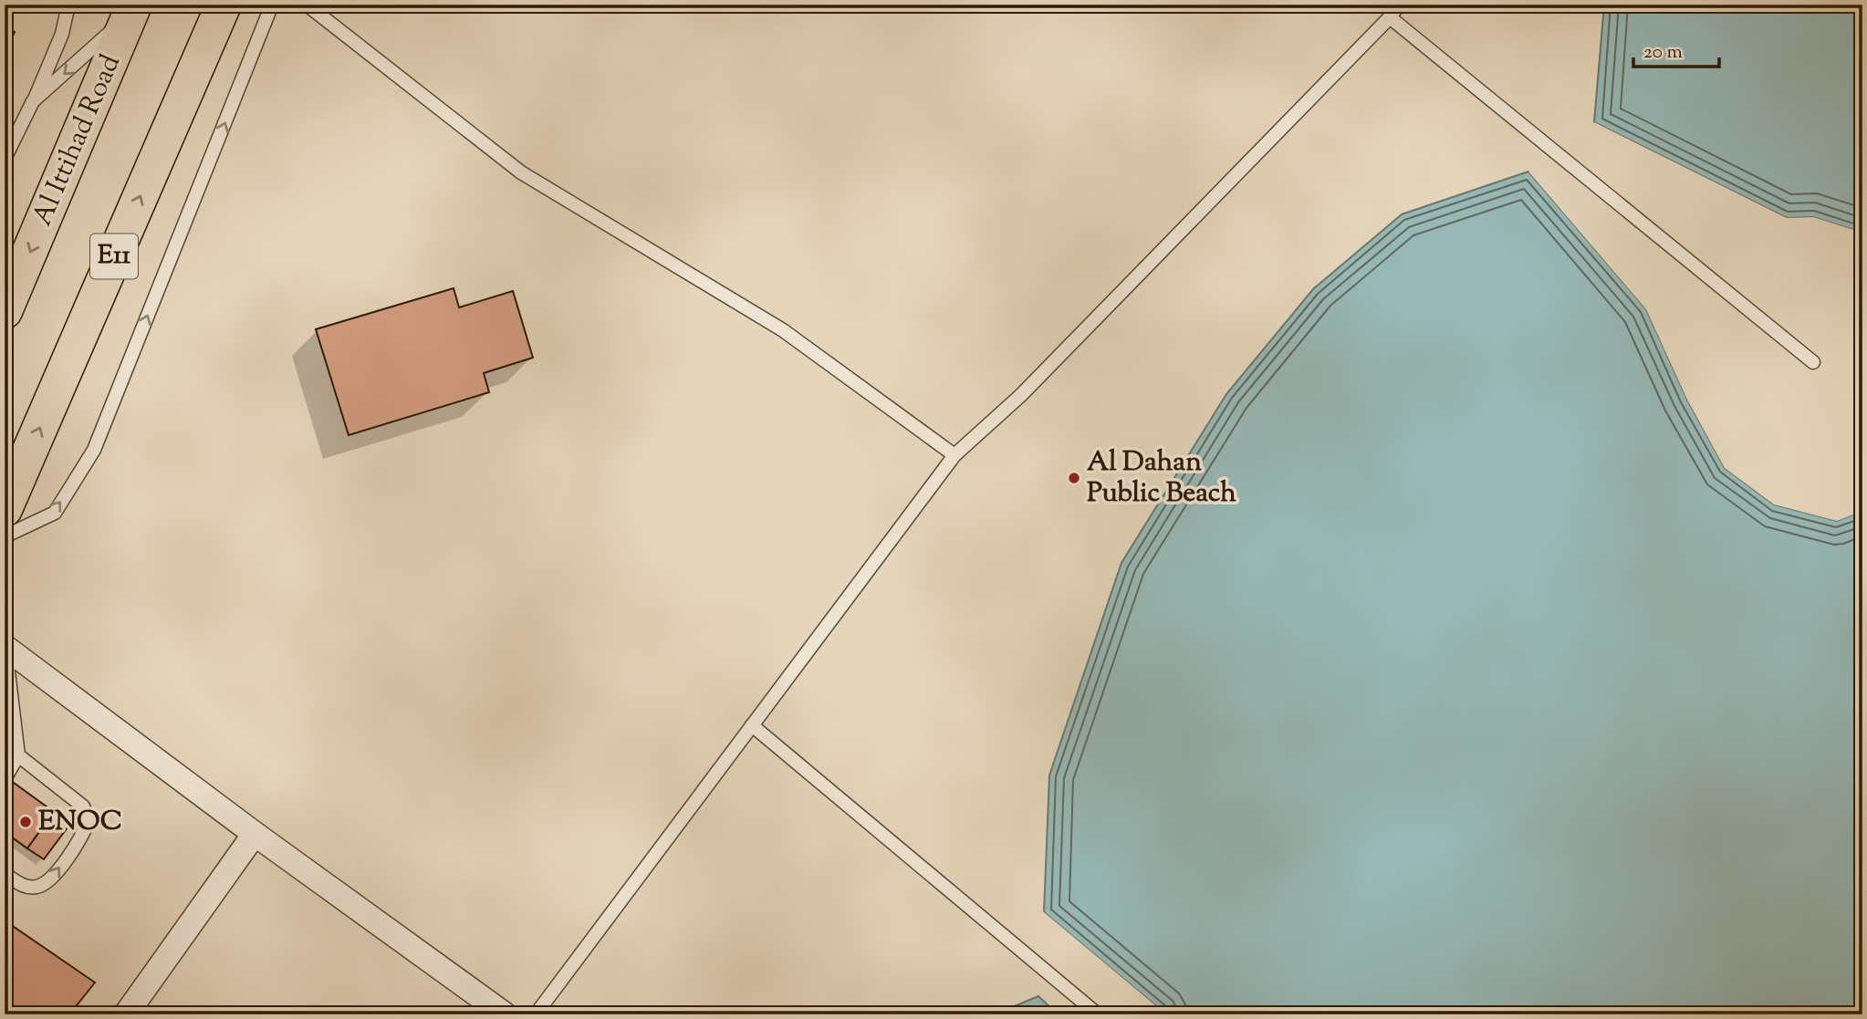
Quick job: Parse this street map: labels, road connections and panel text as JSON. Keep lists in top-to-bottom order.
{
  "streets": {
    "main road": ["Al Ittihad Road", "E11"]
  },
  "places": ["Al Dahan Public Beach", "ENOC"],
  "scale_bar": "20 m"
}
